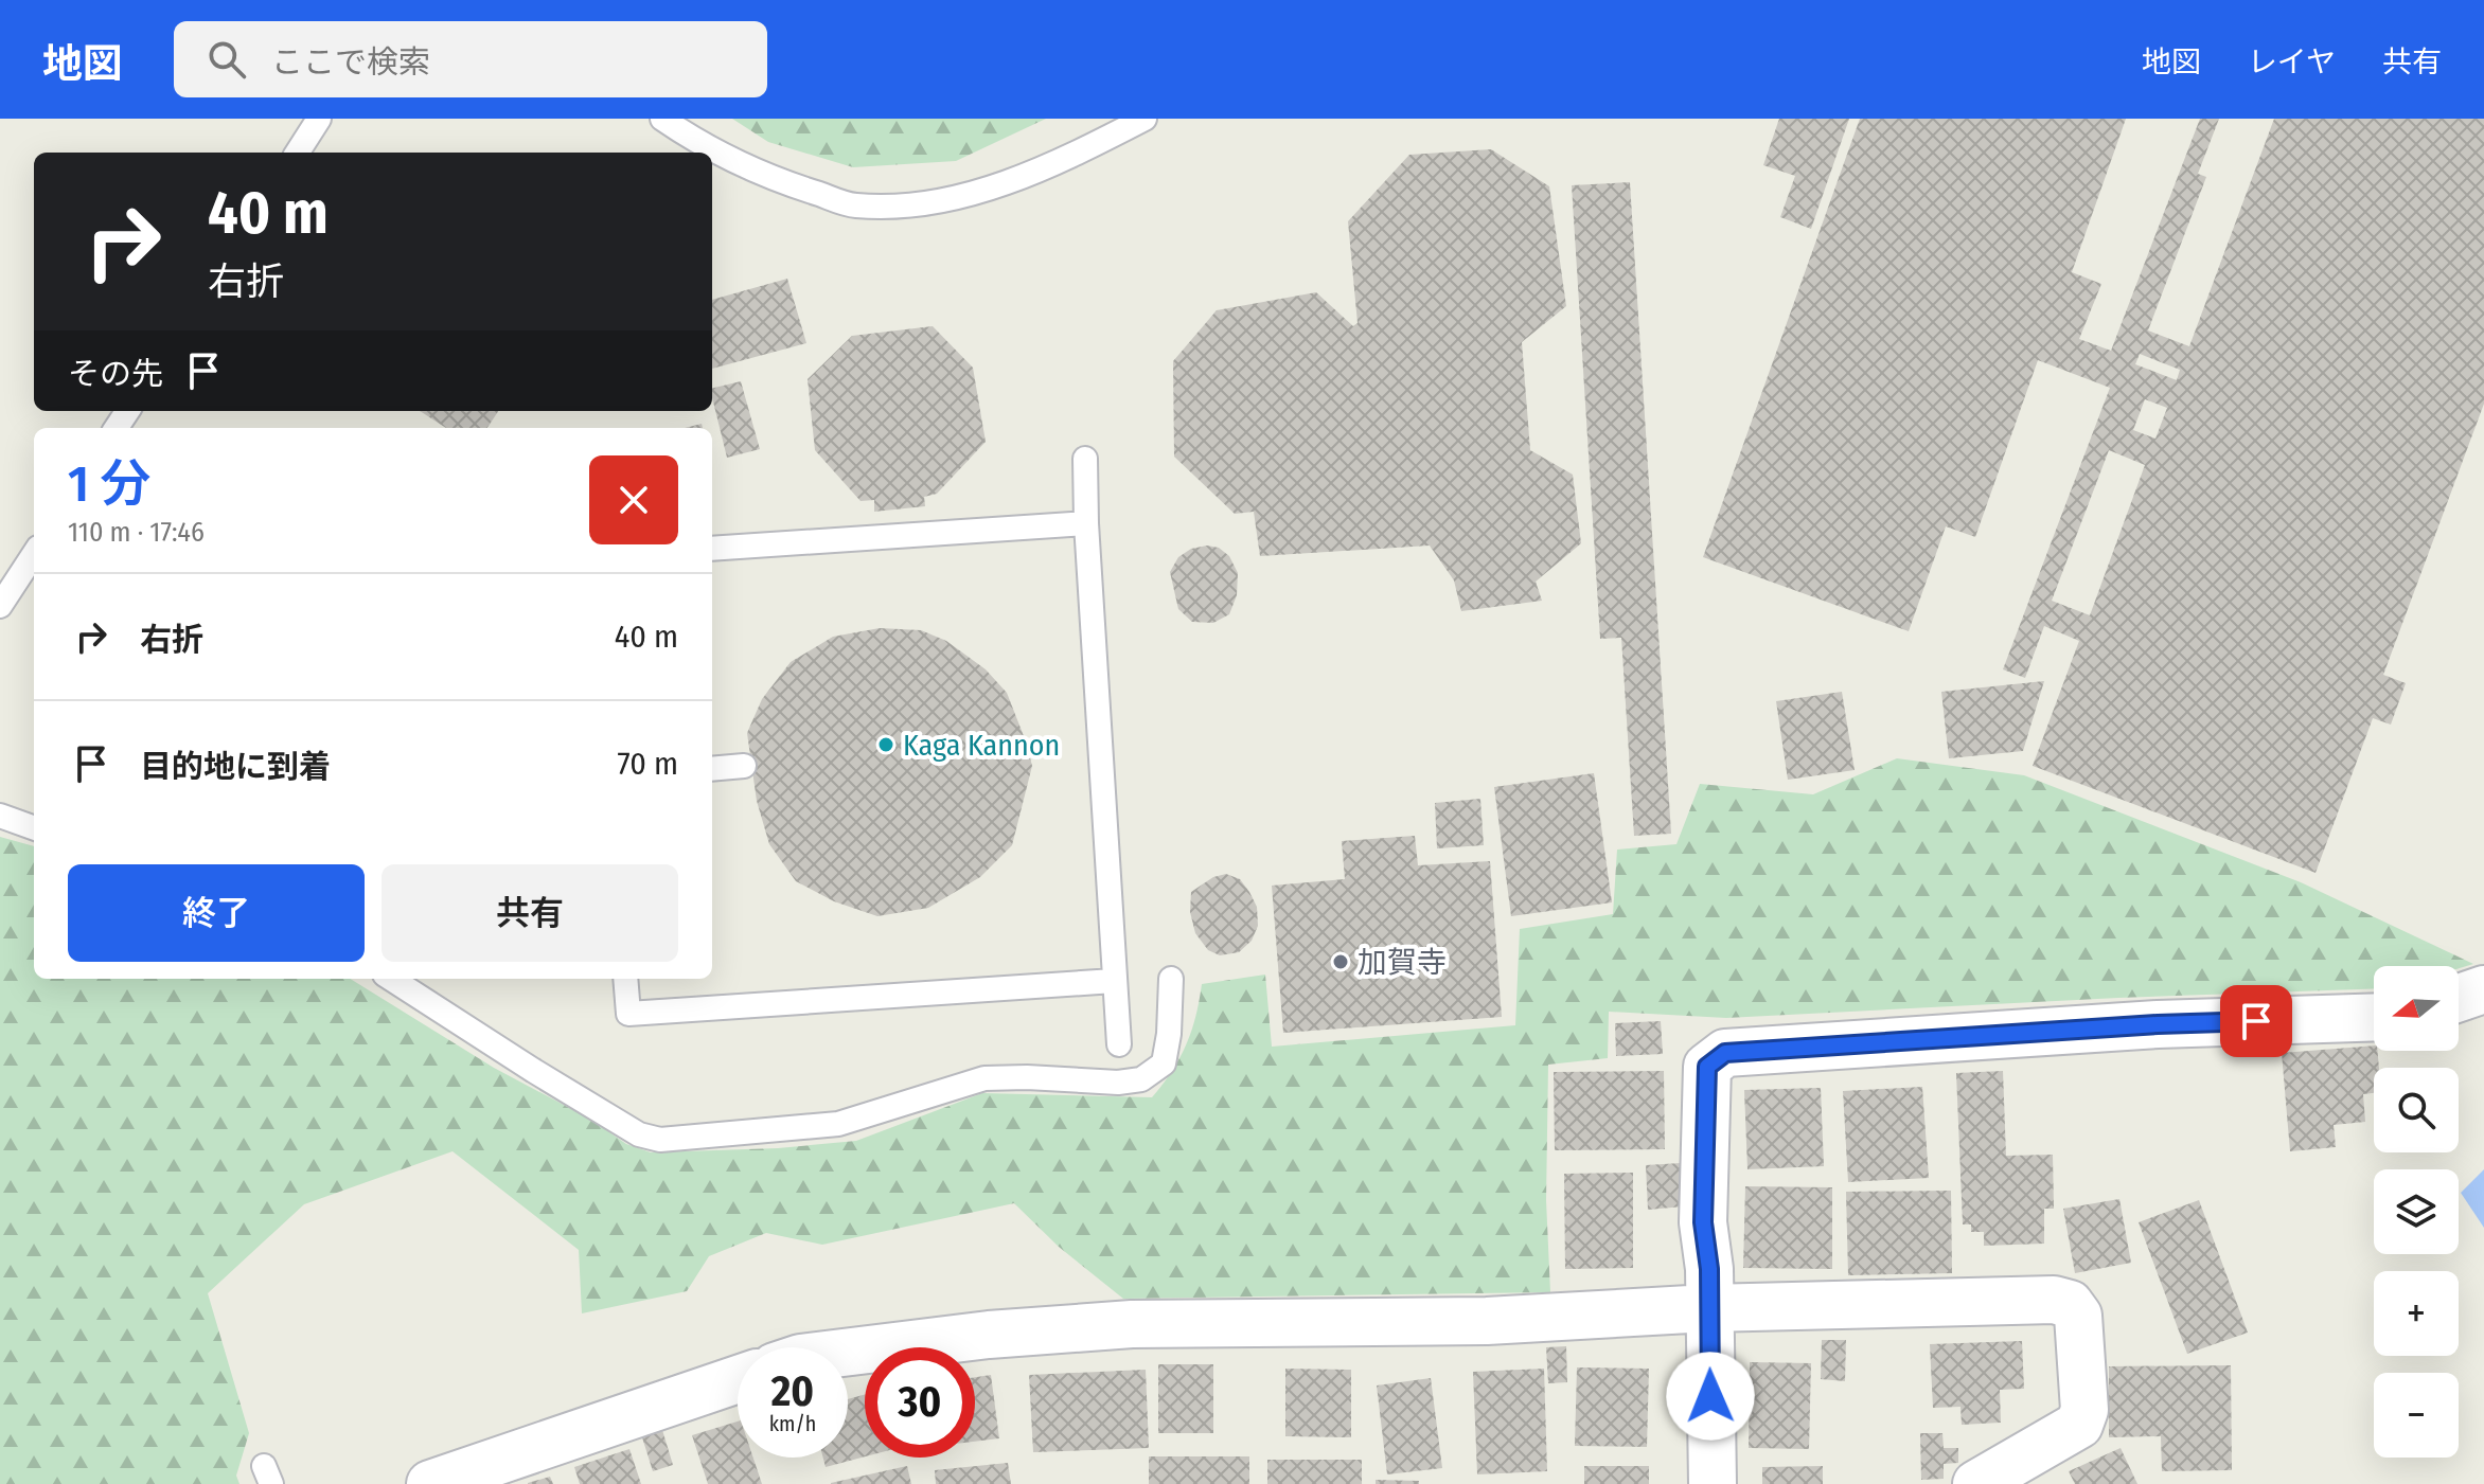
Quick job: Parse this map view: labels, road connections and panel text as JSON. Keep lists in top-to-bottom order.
{
  "places": ["Kaga Kannon", "加賀寺"],
  "north": "left",
  "page": {
    "header": "地図",
    "search": "ここで検索",
    "nav": ["地図", "レイヤ", "共有"],
    "turn": ["40 m", "右折"],
    "then": "その先",
    "heading": ["1 分", "110 m · 17:46"],
    "list": [
      {
        "name": "右折",
        "value": "40 m"
      },
      {
        "name": "目的地に到着",
        "value": "70 m"
      }
    ],
    "buttons": ["終了", "共有"],
    "map_buttons": ["+", "−"],
    "speed": "20 km/h",
    "limit": "30"
  }
}
